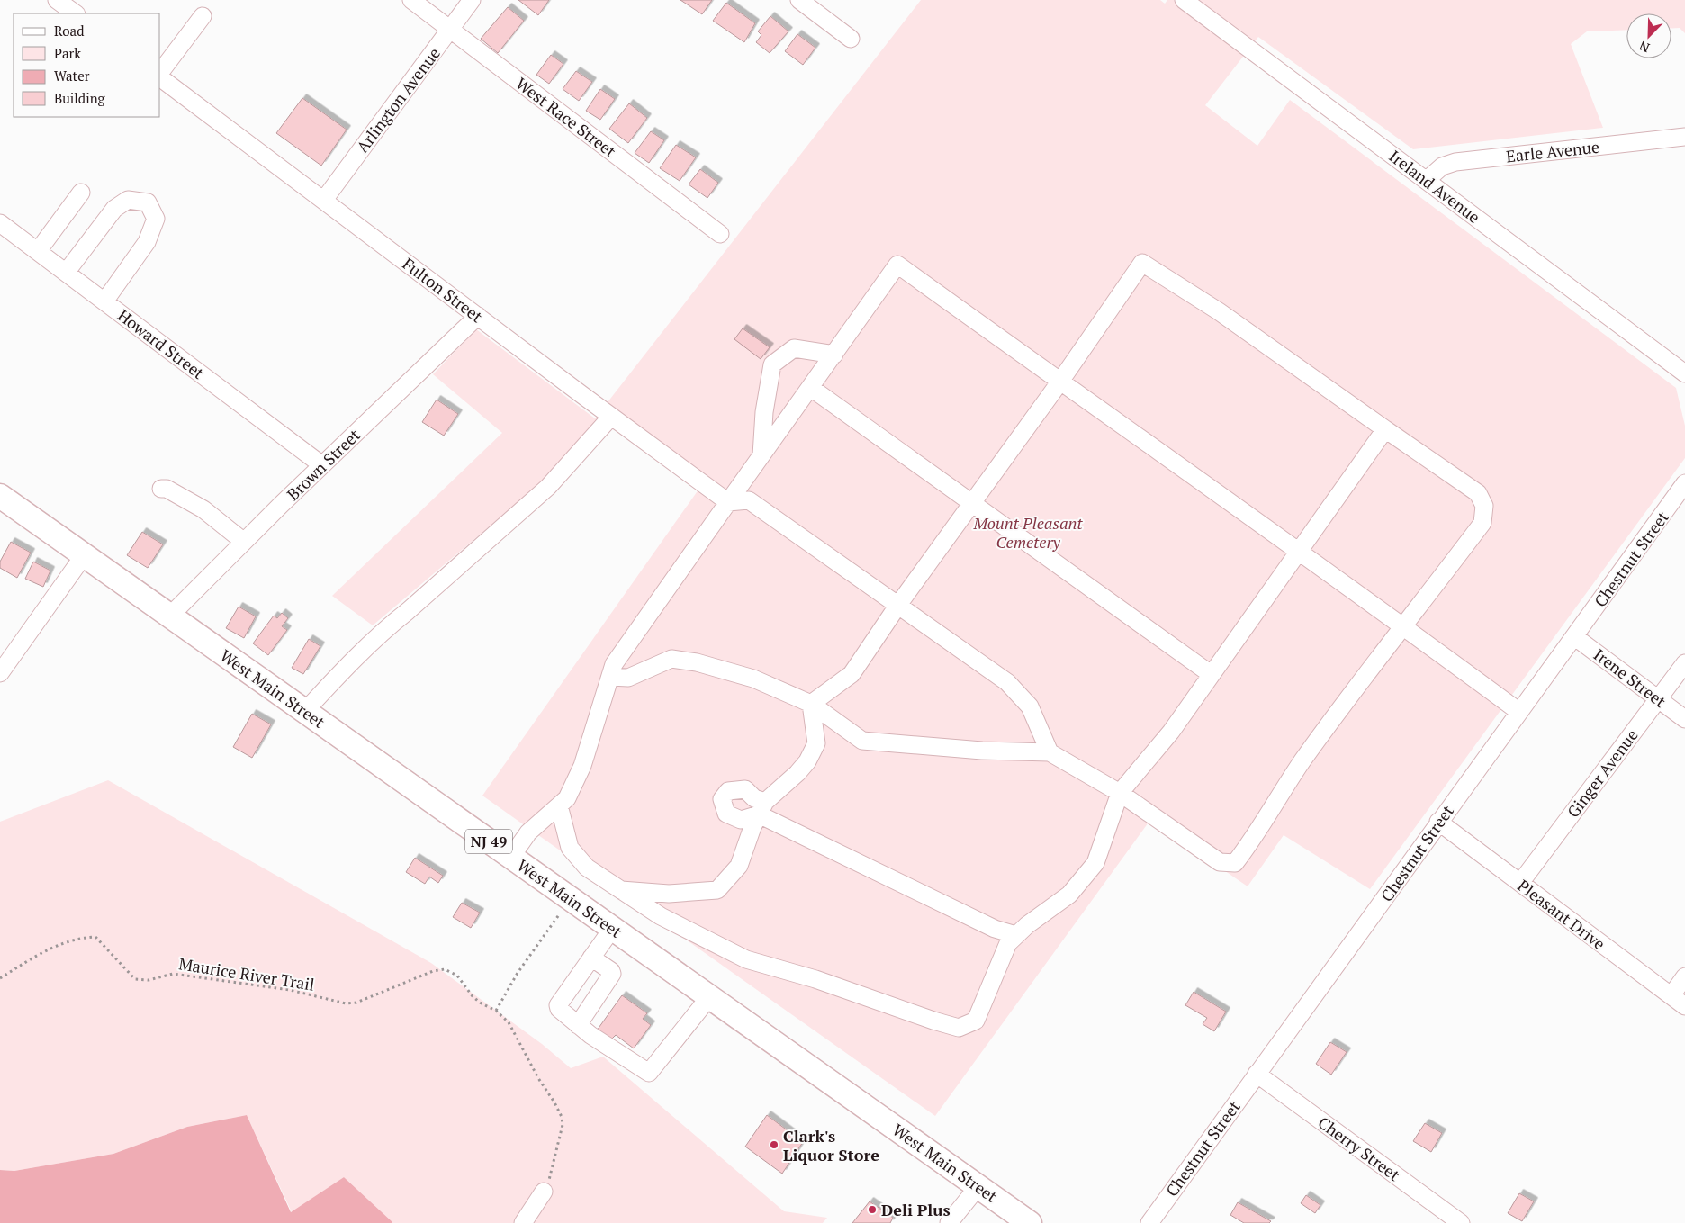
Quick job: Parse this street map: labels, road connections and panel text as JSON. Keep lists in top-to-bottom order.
{
  "streets": {
    "highway": ["West Main Street", "NJ 49"],
    "street": [
      "Arlington Avenue",
      "West Race Street",
      "Earle Avenue",
      "Ireland Avenue",
      "Fulton Street",
      "Howard Street",
      "Brown Street",
      "Chestnut Street",
      "Irene Street",
      "Ginger Avenue",
      "Pleasant Drive",
      "Cherry Street"
    ],
    "path": ["Maurice River Trail"]
  },
  "crossings": [
    ["Arlington Avenue", "West Race Street"],
    ["Arlington Avenue", "Fulton Street"],
    ["Earle Avenue", "Ireland Avenue"],
    ["Fulton Street", "Brown Street"],
    ["Howard Street", "Brown Street"],
    ["Brown Street", "West Main Street"],
    ["Chestnut Street", "Irene Street"],
    ["Chestnut Street", "Pleasant Drive"],
    ["Chestnut Street", "Cherry Street"],
    ["Irene Street", "Ginger Avenue"],
    ["Ginger Avenue", "Pleasant Drive"]
  ],
  "parks": ["Mount Pleasant Cemetery"],
  "places": ["Clark's Liquor Store", "Deli Plus"],
  "legend": [
    "Road",
    "Park",
    "Water",
    "Building"
  ],
  "north": "bottom left"
}
